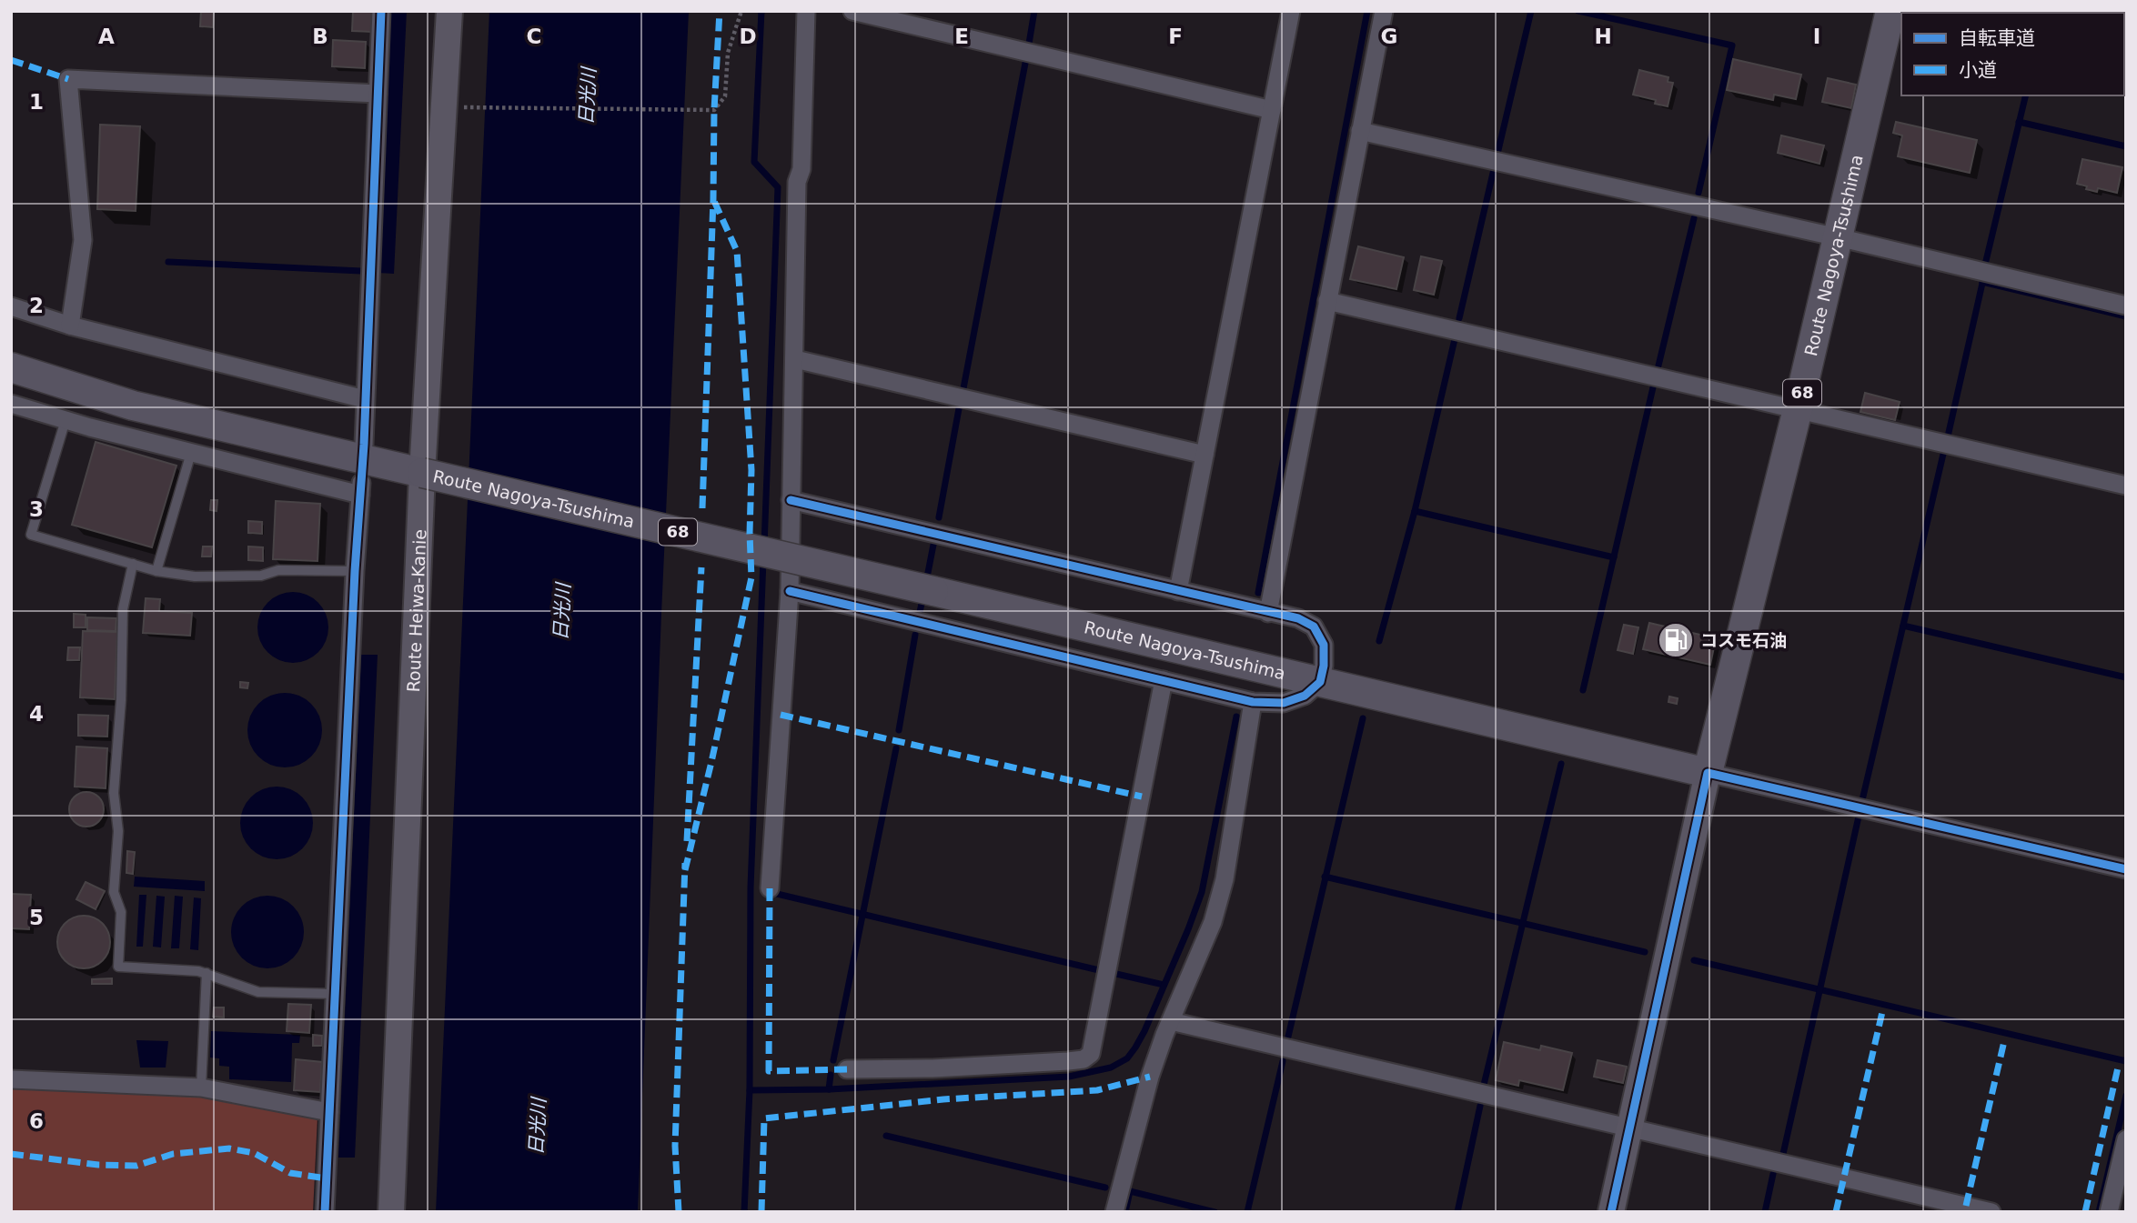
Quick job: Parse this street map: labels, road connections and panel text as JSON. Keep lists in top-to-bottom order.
{
  "streets": {
    "main road": ["Route Nagoya-Tsushima", "68", "Route Heiwa-Kanie"]
  },
  "crossings": [
    ["Route Nagoya-Tsushima", "Route Heiwa-Kanie"]
  ],
  "water": ["日光川"],
  "places": {
    "fuel station": ["コスモ石油"]
  },
  "legend": ["自転車道", "小道"],
  "grid": {
    "columns": [
      "A",
      "B",
      "C",
      "D",
      "E",
      "F",
      "G",
      "H",
      "I"
    ],
    "rows": [
      "1",
      "2",
      "3",
      "4",
      "5",
      "6"
    ]
  }
}
